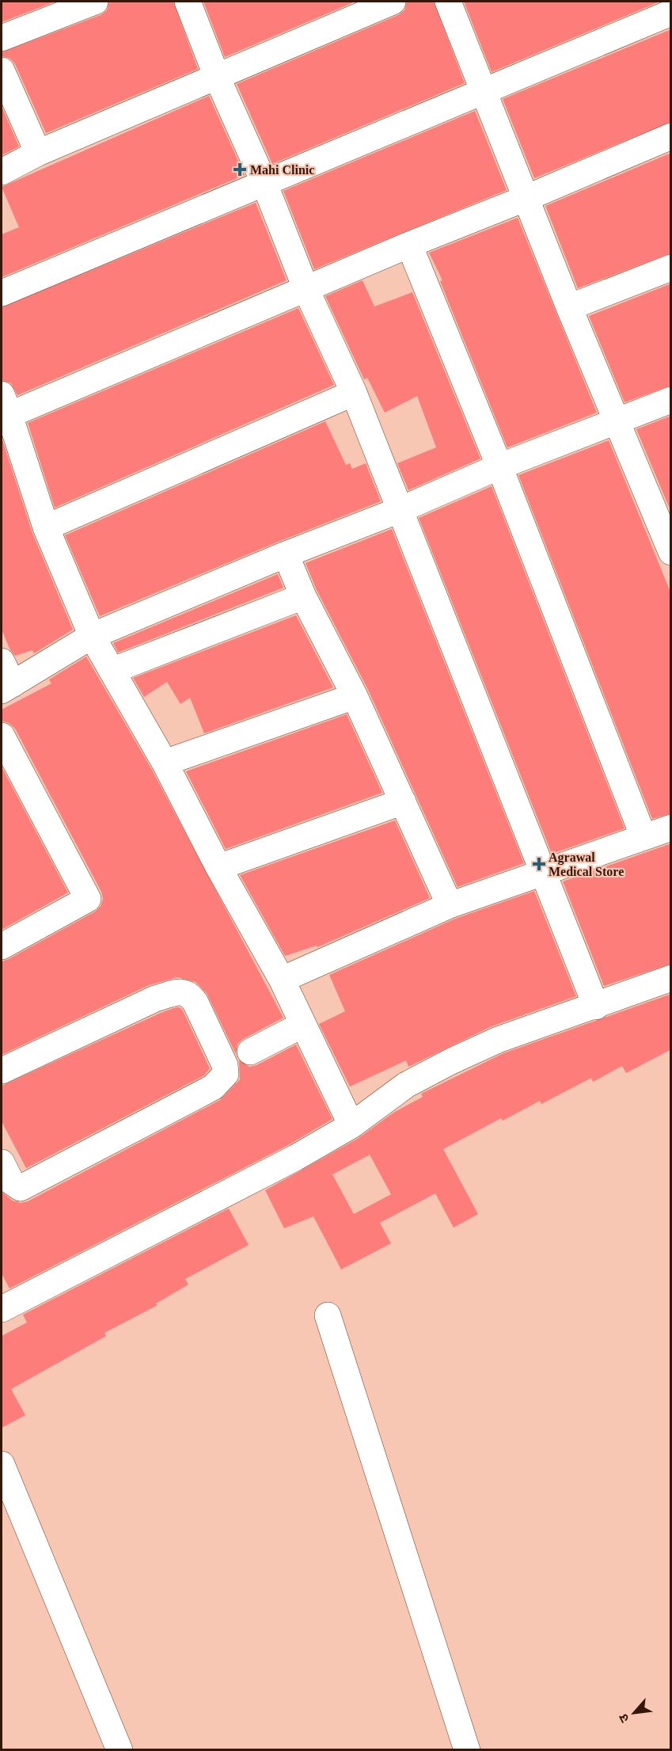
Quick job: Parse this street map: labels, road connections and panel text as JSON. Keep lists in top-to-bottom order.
{
  "places": {
    "health": ["Mahi Clinic", "Agrawal Medical Store"]
  },
  "north": "bottom left"
}
